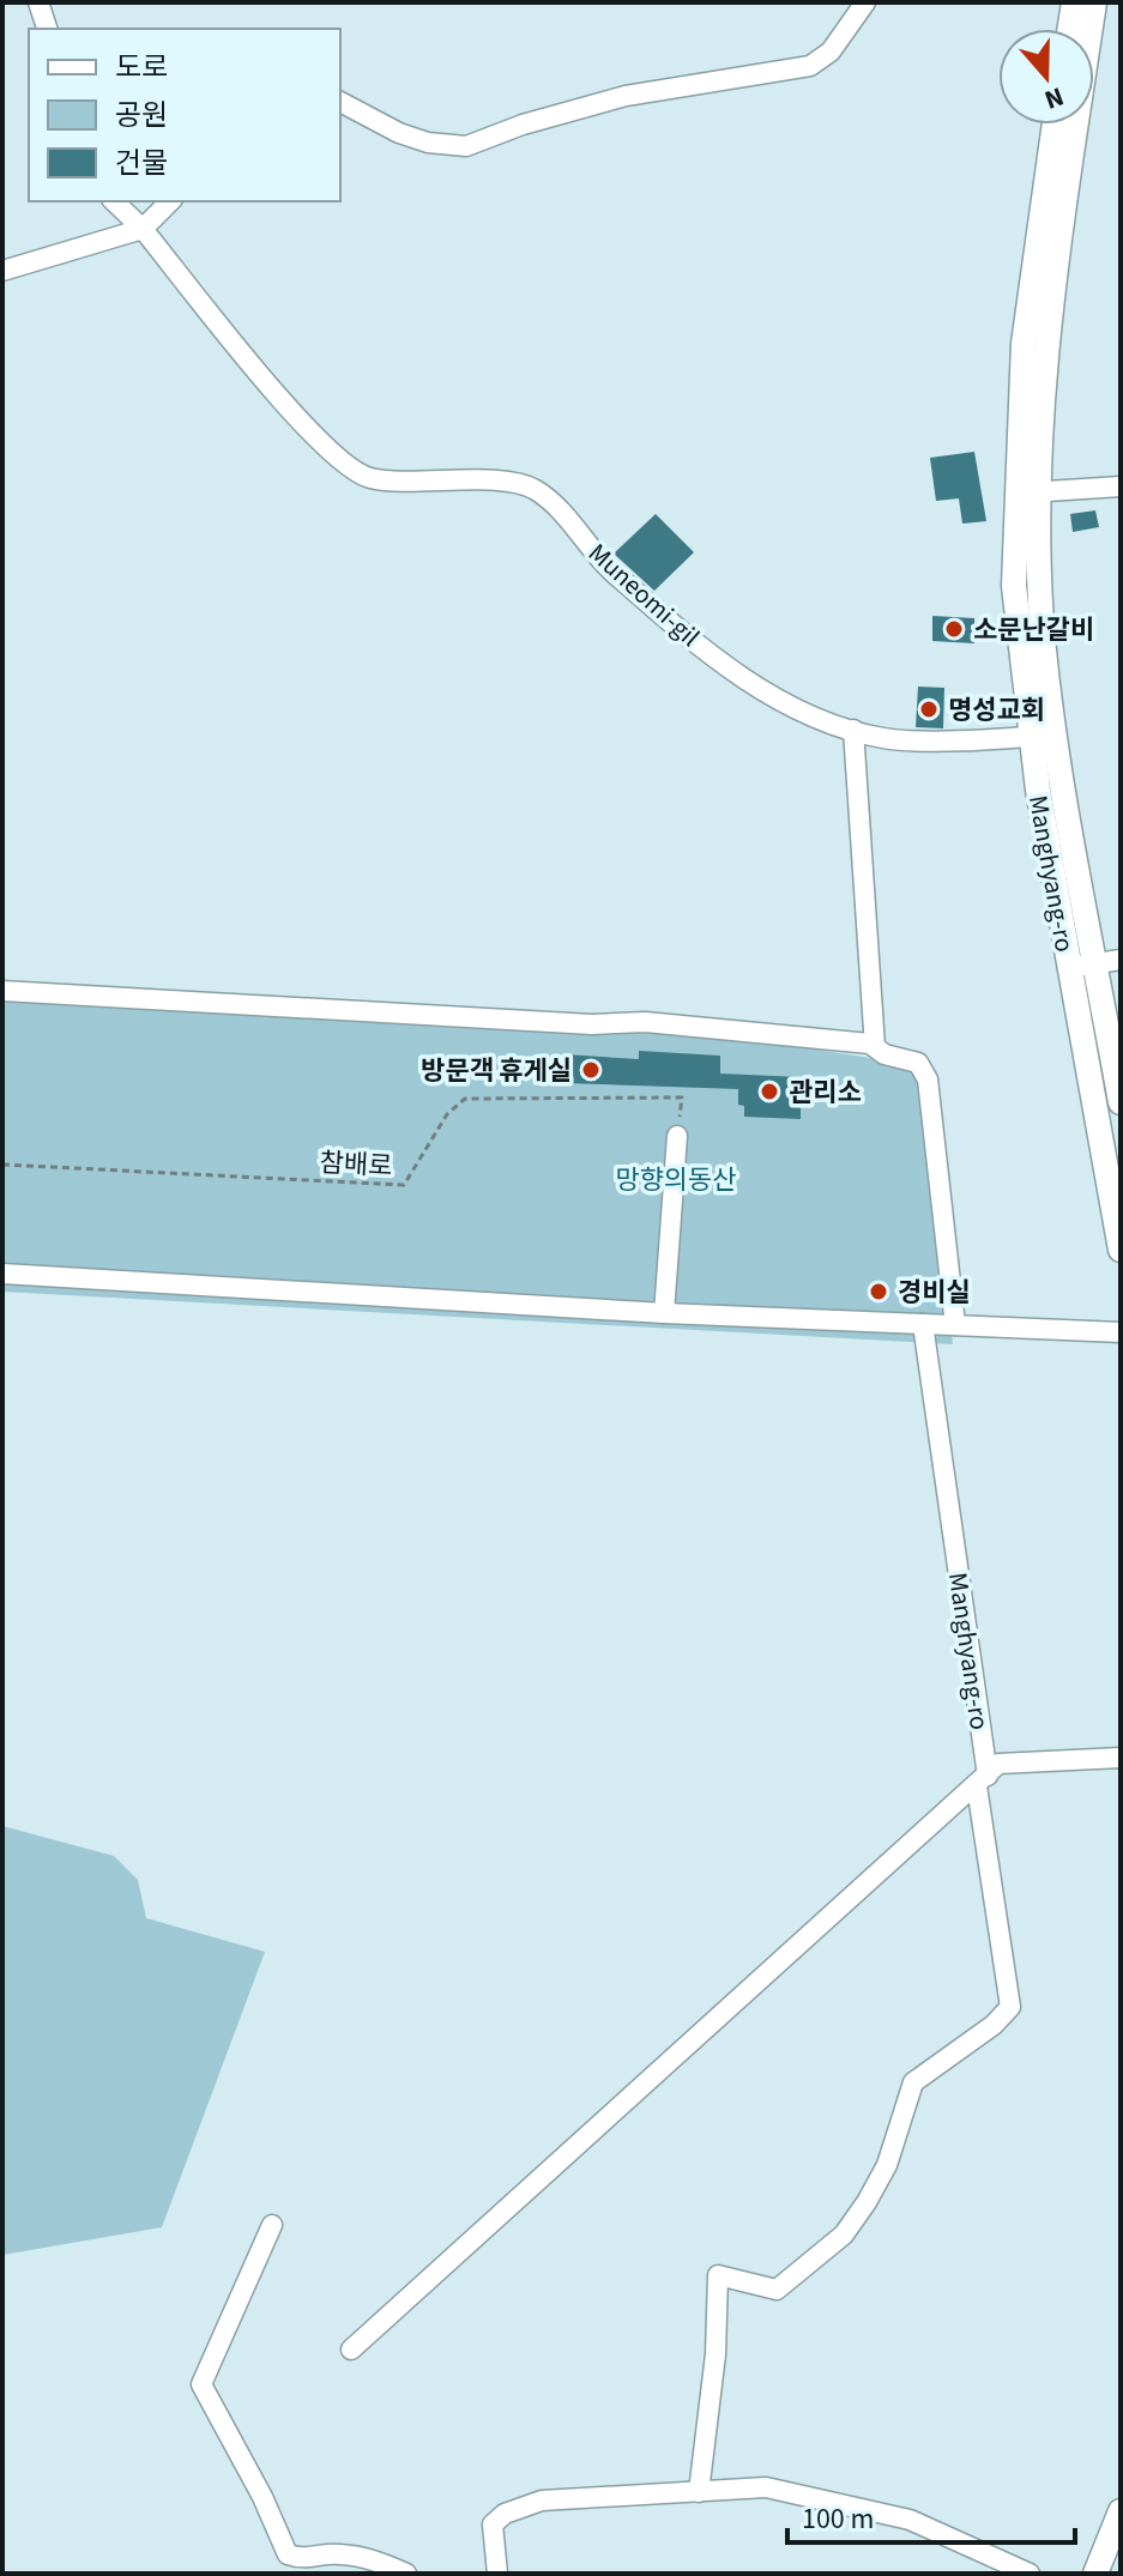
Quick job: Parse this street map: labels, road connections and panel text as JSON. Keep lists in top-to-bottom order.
{
  "streets": {
    "main road": ["Manghyang-ro"],
    "street": ["Muneomi-gil"],
    "path": ["참배로"]
  },
  "crossings": [
    ["Muneomi-gil", "Manghyang-ro"]
  ],
  "parks": ["망향의동산"],
  "places": [
    "소문난갈비",
    "명성교회",
    "방문객 휴게실",
    "관리소",
    "경비실"
  ],
  "legend": ["도로", "공원", "건물"],
  "scale_bar": "100 m",
  "north": "bottom"
}
